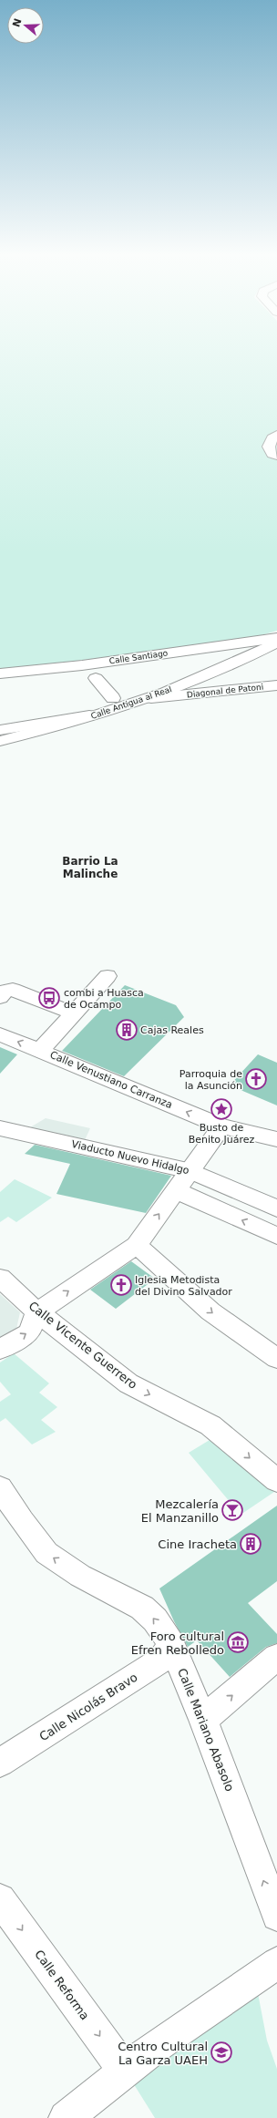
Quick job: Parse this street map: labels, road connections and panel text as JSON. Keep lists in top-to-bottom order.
{
  "streets": {
    "street": [
      "Calle Santiago",
      "Diagonal de Patoni",
      "Calle Antigua al Real",
      "Calle Venustiano Carranza",
      "Viaducto Nuevo Hidalgo",
      "Calle Vicente Guerrero",
      "Calle Nicolás Bravo",
      "Calle Mariano Abasolo",
      "Calle Reforma"
    ]
  },
  "crossings": [
    ["Diagonal de Patoni", "Calle Antigua al Real"],
    ["Calle Nicolás Bravo", "Calle Mariano Abasolo"]
  ],
  "one_way": ["Calle Mariano Abasolo", "Calle Reforma"],
  "districts": ["Barrio La Malinche"],
  "places": {
    "bus stop": ["combi a Huasca de Ocampo"],
    "building": ["Cajas Reales", "Cine Iracheta"],
    "church": ["Parroquia de la Asunción", "Iglesia Metodista del Divino Salvador"],
    "place": ["Busto de Benito Juárez"],
    "bar": ["Mezcalería El Manzanillo"],
    "museum": ["Foro cultural Efren Rebolledo"],
    "school or university": ["Centro Cultural La Garza UAEH"]
  },
  "north": "left"
}
